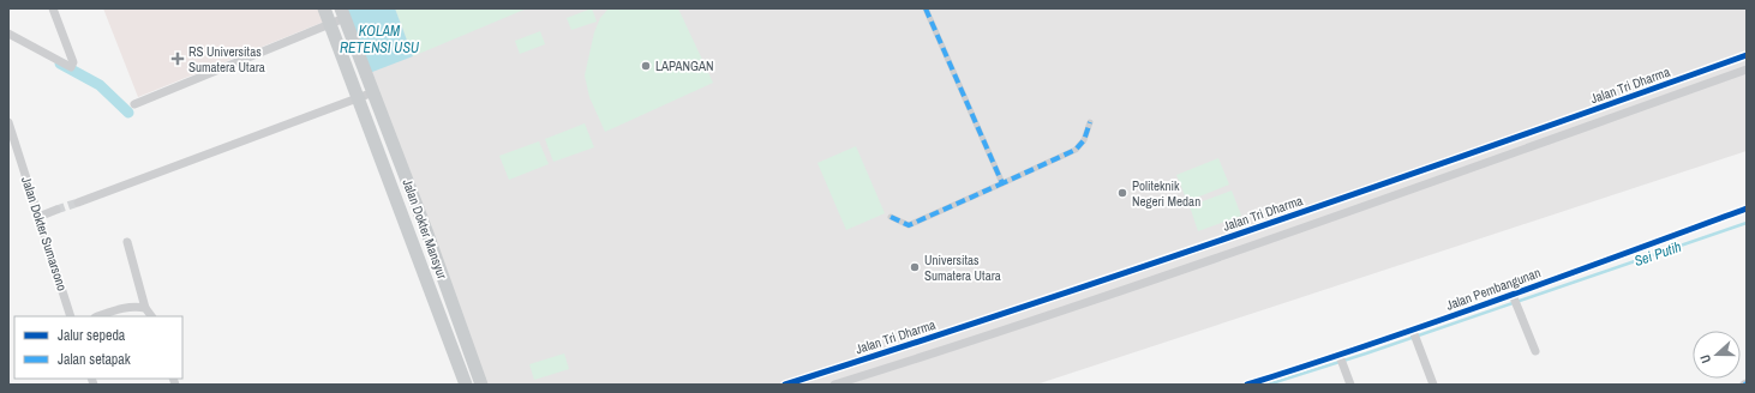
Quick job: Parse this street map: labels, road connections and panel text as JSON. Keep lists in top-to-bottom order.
{
  "streets": {
    "main road": ["Jalan Dokter Mansyur"],
    "street": ["Jalan Tri Dharma", "Jalan Dokter Sumarsono", "Jalan Pembangunan"]
  },
  "water": ["KOLAM RETENSI USU", "Sei Putih"],
  "places": {
    "health": ["RS Universitas Sumatera Utara"],
    "other": ["LAPANGAN", "Politeknik Negeri Medan", "Universitas Sumatera Utara"]
  },
  "legend": ["Jalur sepeda", "Jalan setapak"],
  "north": "left"
}
